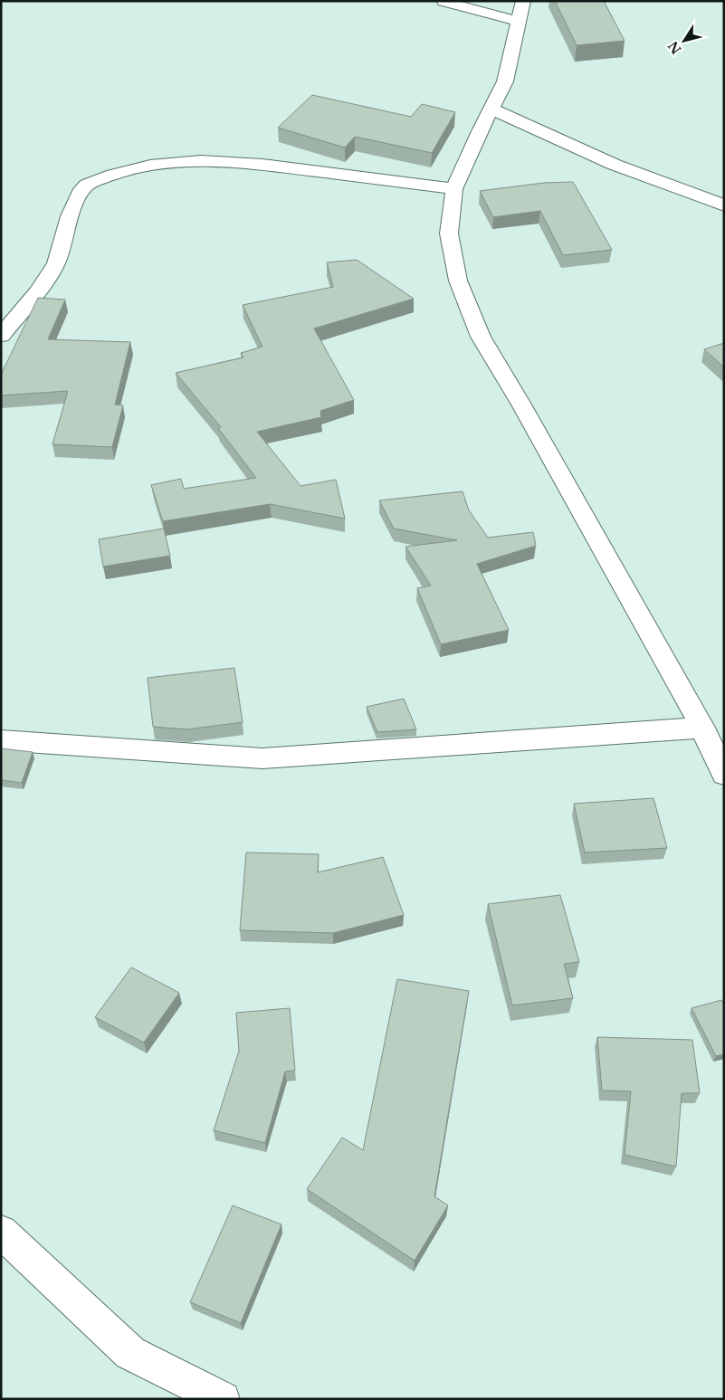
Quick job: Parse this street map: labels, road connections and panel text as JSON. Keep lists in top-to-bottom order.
{
  "north": "bottom left"
}
